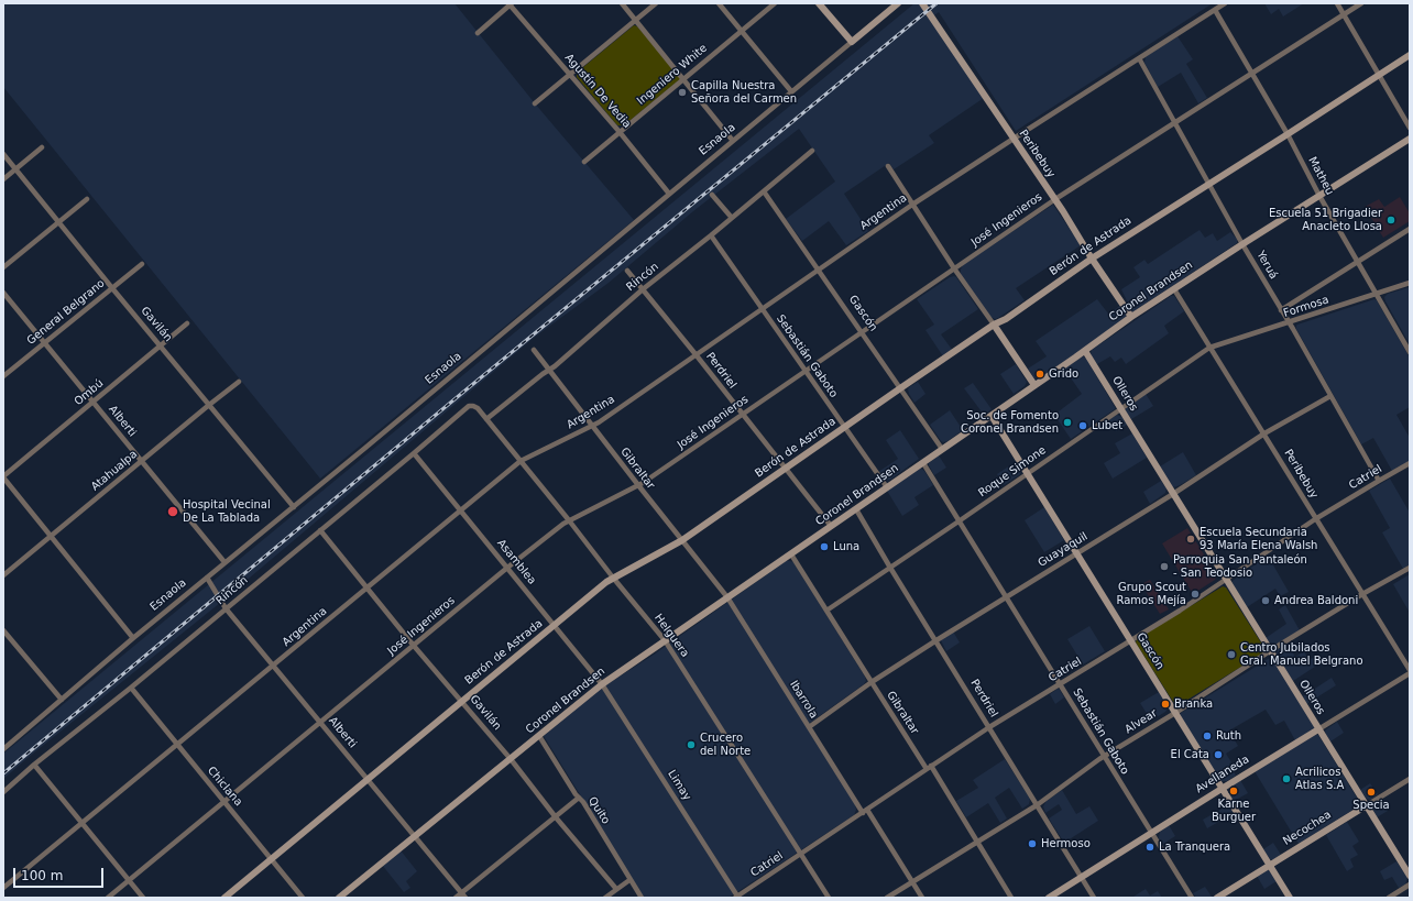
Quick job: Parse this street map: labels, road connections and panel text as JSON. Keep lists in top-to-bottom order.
{
  "streets": {
    "street": [
      "Ingeniero White",
      "Agustín De Vedia",
      "Esnaola",
      "Peribebuy",
      "Matheu",
      "Argentina",
      "José Ingenieros",
      "Berón de Astrada",
      "Yeruá",
      "Rincón",
      "Coronel Brandsen",
      "Formosa",
      "General Belgrano",
      "Gascón",
      "Gavilán",
      "Sebastián Gaboto",
      "Perdriel",
      "Ombú",
      "Olleros",
      "Alberti",
      "Gibraltar",
      "Atahualpa",
      "Roque Simone",
      "Catriel",
      "Guayaquil",
      "Asamblea",
      "Helguera",
      "Ibarrola",
      "Alvear",
      "Avellaneda",
      "Limay",
      "Chiclana",
      "Quito",
      "Necochea"
    ]
  },
  "crossings": [
    ["Ingeniero White", "Agustín De Vedia"],
    ["Agustín De Vedia", "Esnaola"],
    ["Esnaola", "Gavilán"],
    ["Esnaola", "Alberti"],
    ["Peribebuy", "Argentina"],
    ["Peribebuy", "José Ingenieros"],
    ["Peribebuy", "Berón de Astrada"],
    ["Peribebuy", "Coronel Brandsen"],
    ["Peribebuy", "Formosa"],
    ["Peribebuy", "Roque Simone"],
    ["Peribebuy", "Catriel"],
    ["Peribebuy", "Guayaquil"],
    ["Peribebuy", "Alvear"],
    ["Peribebuy", "Avellaneda"],
    ["Matheu", "Argentina"],
    ["Matheu", "José Ingenieros"],
    ["Matheu", "Berón de Astrada"],
    ["Matheu", "Coronel Brandsen"],
    ["Matheu", "Formosa"],
    ["Argentina", "Yeruá"],
    ["Argentina", "Gascón"],
    ["Argentina", "Gavilán"],
    ["Argentina", "Sebastián Gaboto"],
    ["Argentina", "Perdriel"],
    ["Argentina", "Alberti"],
    ["Argentina", "Gibraltar"],
    ["Argentina", "Asamblea"],
    ["Argentina", "Helguera"],
    ["Argentina", "Chiclana"],
    ["José Ingenieros", "Yeruá"],
    ["José Ingenieros", "Gascón"],
    ["José Ingenieros", "Gavilán"],
    ["José Ingenieros", "Sebastián Gaboto"],
    ["José Ingenieros", "Perdriel"],
    ["José Ingenieros", "Alberti"],
    ["José Ingenieros", "Gibraltar"],
    ["José Ingenieros", "Asamblea"],
    ["José Ingenieros", "Helguera"],
    ["José Ingenieros", "Chiclana"],
    ["Berón de Astrada", "Yeruá"],
    ["Berón de Astrada", "Gascón"],
    ["Berón de Astrada", "Gavilán"],
    ["Berón de Astrada", "Sebastián Gaboto"],
    ["Berón de Astrada", "Perdriel"],
    ["Berón de Astrada", "Alberti"],
    ["Berón de Astrada", "Gibraltar"],
    ["Berón de Astrada", "Asamblea"],
    ["Berón de Astrada", "Helguera"],
    ["Berón de Astrada", "Chiclana"],
    ["Yeruá", "Coronel Brandsen"],
    ["Yeruá", "Formosa"],
    ["Yeruá", "Catriel"],
    ["Yeruá", "Guayaquil"],
    ["Rincón", "Gascón"],
    ["Rincón", "Gavilán"],
    ["Rincón", "Sebastián Gaboto"],
    ["Rincón", "Perdriel"],
    ["Rincón", "Alberti"],
    ["Rincón", "Gibraltar"],
    ["Rincón", "Asamblea"],
    ["Rincón", "Helguera"],
    ["Rincón", "Chiclana"],
    ["Coronel Brandsen", "Gascón"],
    ["Coronel Brandsen", "Gavilán"],
    ["Coronel Brandsen", "Sebastián Gaboto"],
    ["Coronel Brandsen", "Perdriel"],
    ["Coronel Brandsen", "Olleros"],
    ["Coronel Brandsen", "Alberti"],
    ["Coronel Brandsen", "Gibraltar"],
    ["Coronel Brandsen", "Asamblea"],
    ["Coronel Brandsen", "Helguera"],
    ["Coronel Brandsen", "Ibarrola"],
    ["Coronel Brandsen", "Limay"],
    ["Coronel Brandsen", "Quito"],
    ["Formosa", "Roque Simone"],
    ["General Belgrano", "Gavilán"],
    ["General Belgrano", "Alberti"],
    ["Gascón", "Roque Simone"],
    ["Gascón", "Catriel"],
    ["Gascón", "Guayaquil"],
    ["Gascón", "Alvear"],
    ["Gascón", "Avellaneda"],
    ["Gascón", "Necochea"],
    ["Gavilán", "Ombú"],
    ["Gavilán", "Atahualpa"],
    ["Sebastián Gaboto", "Roque Simone"],
    ["Sebastián Gaboto", "Catriel"],
    ["Sebastián Gaboto", "Guayaquil"],
    ["Sebastián Gaboto", "Alvear"],
    ["Sebastián Gaboto", "Avellaneda"],
    ["Perdriel", "Roque Simone"],
    ["Perdriel", "Catriel"],
    ["Perdriel", "Guayaquil"],
    ["Perdriel", "Alvear"],
    ["Perdriel", "Avellaneda"],
    ["Ombú", "Alberti"],
    ["Olleros", "Roque Simone"],
    ["Olleros", "Catriel"],
    ["Olleros", "Guayaquil"],
    ["Olleros", "Alvear"],
    ["Olleros", "Avellaneda"],
    ["Olleros", "Necochea"],
    ["Alberti", "Atahualpa"],
    ["Gibraltar", "Roque Simone"],
    ["Gibraltar", "Catriel"],
    ["Gibraltar", "Guayaquil"],
    ["Gibraltar", "Ibarrola"],
    ["Gibraltar", "Alvear"],
    ["Catriel", "Helguera"],
    ["Catriel", "Ibarrola"],
    ["Catriel", "Limay"],
    ["Guayaquil", "Ibarrola"],
    ["Asamblea", "Limay"],
    ["Ibarrola", "Alvear"]
  ],
  "places": [
    "Capilla Nuestra Señora del Carmen",
    "Escuela 51 Brigadier Anacleto Llosa",
    "Grido",
    "Soc. de Fomento Coronel Brandsen",
    "Lubet",
    "Hospital Vecinal De La Tablada",
    "Escuela Secundaria 93 María Elena Walsh",
    "Luna",
    "Parroquia San Pantaleón - San Teodosio",
    "Grupo Scout Ramos Mejía",
    "Andrea Baldoni",
    "Centro Jubilados Gral. Manuel Belgrano",
    "Branka",
    "Ruth",
    "Crucero del Norte",
    "El Cata",
    "Acrilicos Atlas S.A",
    "Karne Burguer",
    "Specia",
    "Hermoso",
    "La Tranquera"
  ],
  "scale_bar": "100 m"
}
